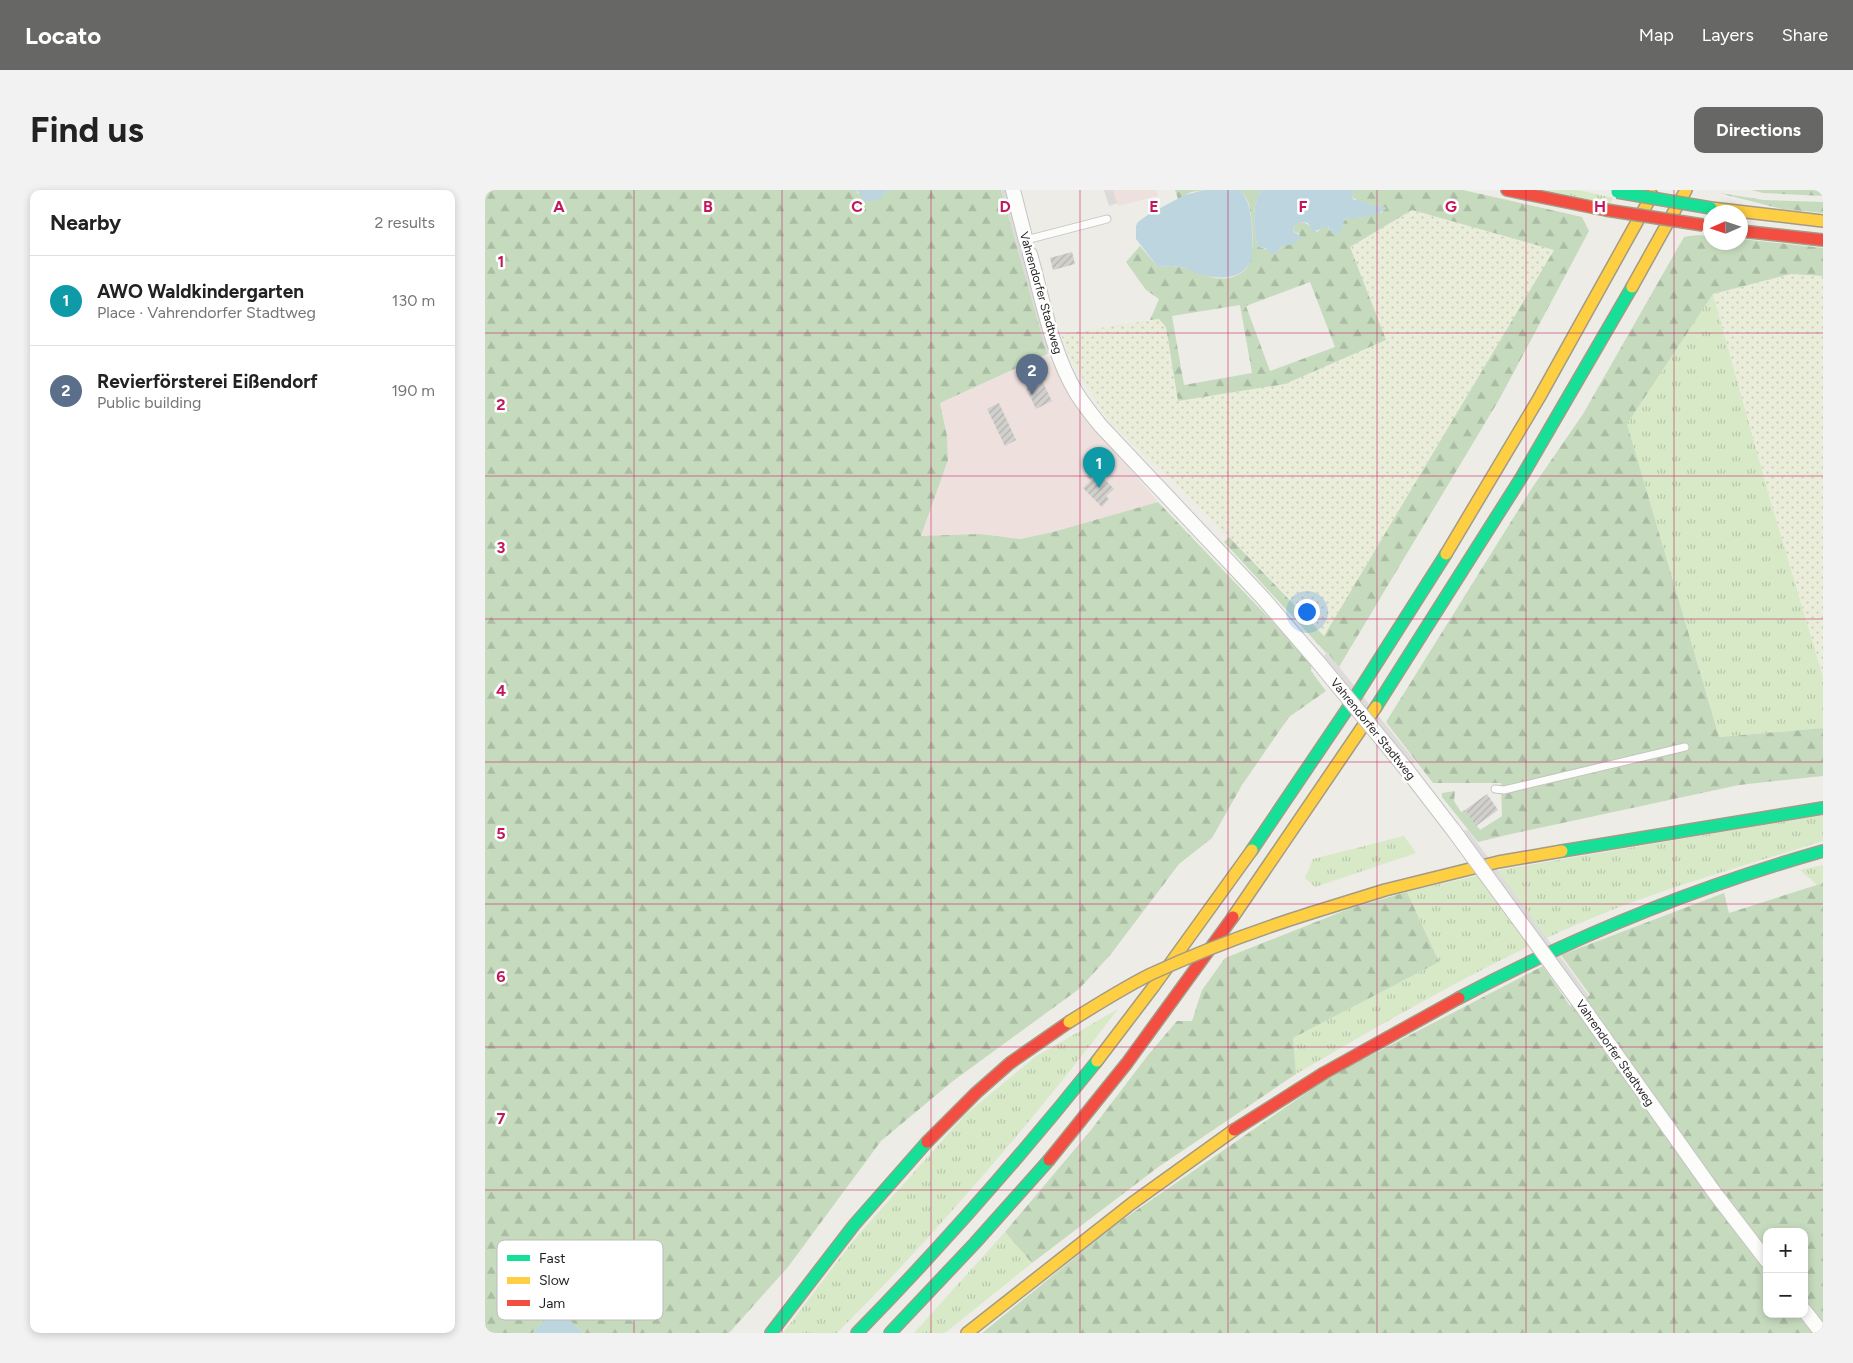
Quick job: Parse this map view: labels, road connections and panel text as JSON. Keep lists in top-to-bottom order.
{
  "streets": {
    "street": ["Vahrendorfer Stadtweg"]
  },
  "legend": ["Fast", "Slow", "Jam"],
  "north": "left",
  "page": {
    "header": "Locato",
    "nav": ["Map", "Layers", "Share"],
    "buttons": "Directions",
    "title": "Find us",
    "heading": ["Nearby", "2 results"],
    "list": [
      {
        "mark": "1",
        "name": "AWO Waldkindergarten",
        "note": "Place · Vahrendorfer Stadtweg",
        "value": "130 m"
      },
      {
        "mark": "2",
        "name": "Revierförsterei Eißendorf",
        "note": "Public building",
        "value": "190 m"
      }
    ],
    "pins": ["2", "1"],
    "map_buttons": ["+", "−"]
  },
  "grid": {
    "columns": [
      "A",
      "B",
      "C",
      "D",
      "E",
      "F",
      "G",
      "H"
    ],
    "rows": [
      "1",
      "2",
      "3",
      "4",
      "5",
      "6",
      "7"
    ]
  }
}
